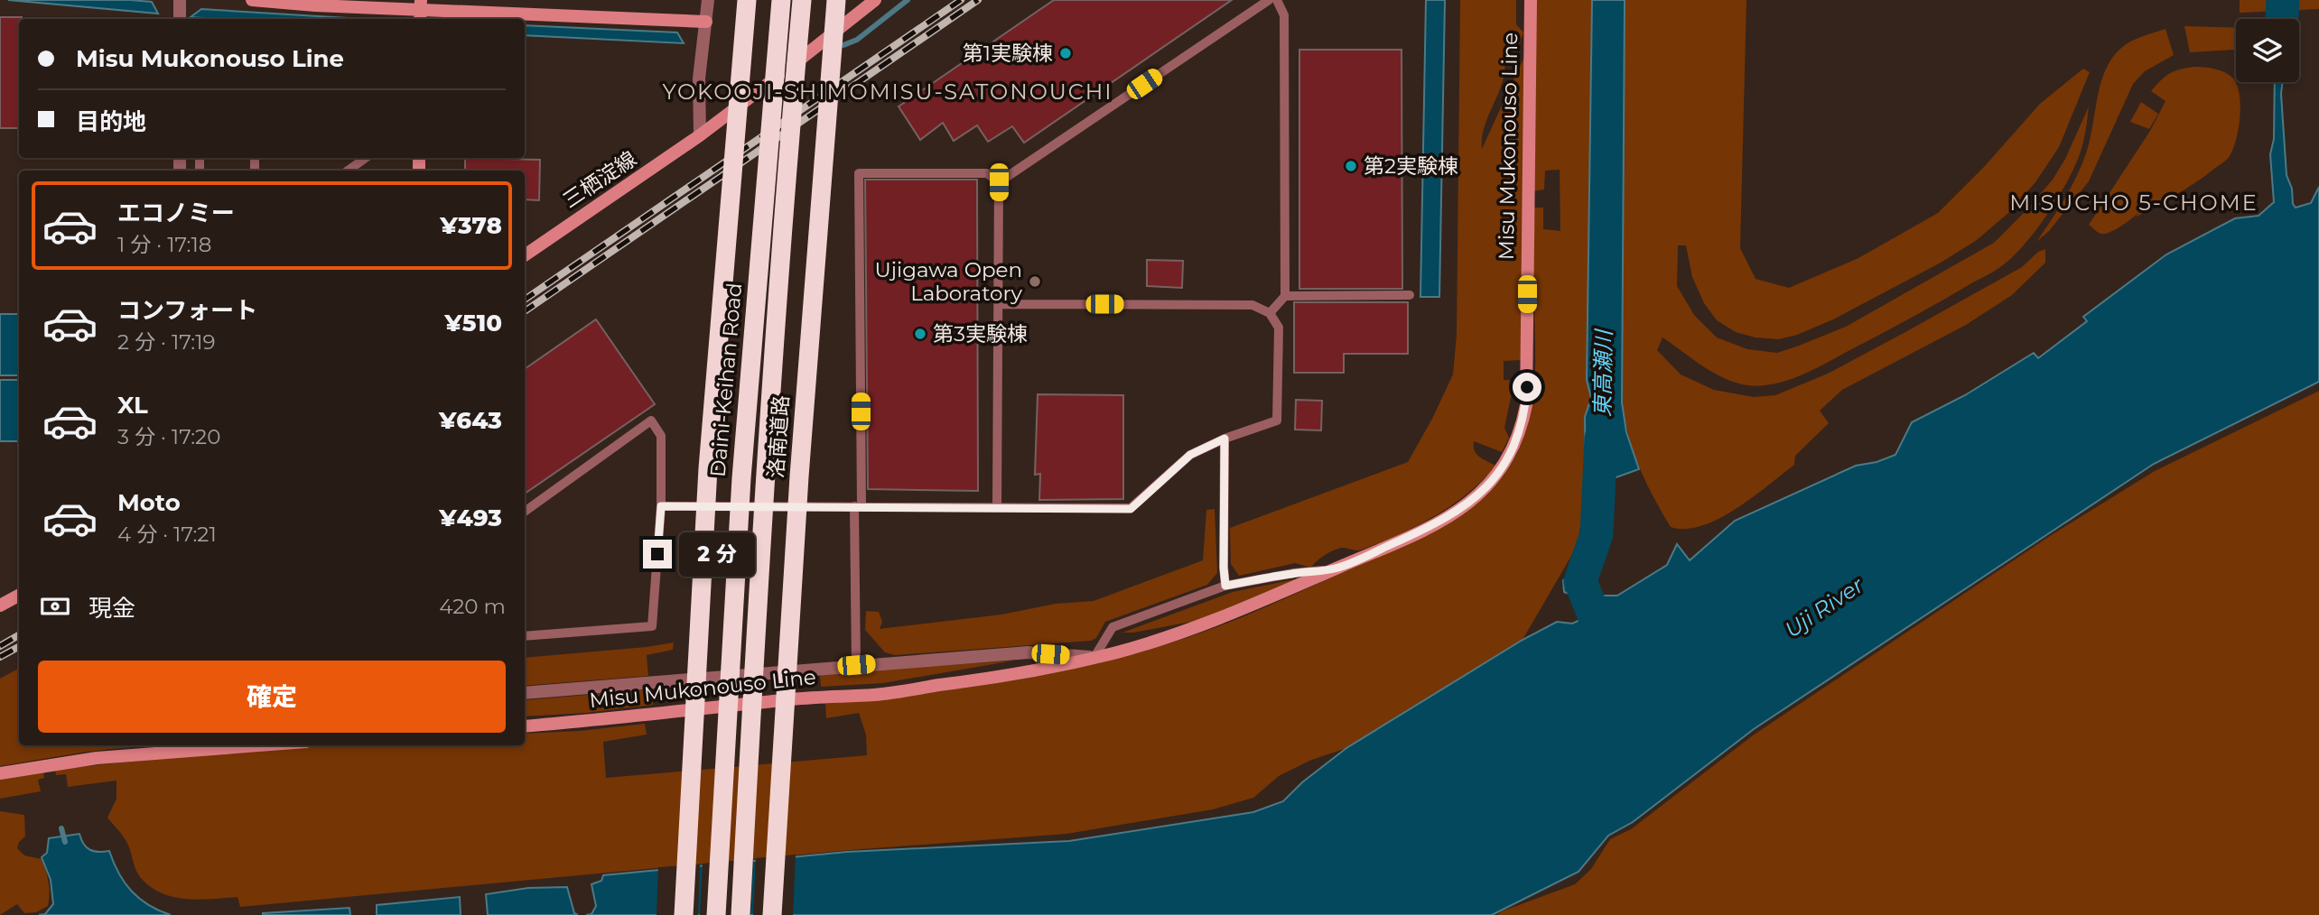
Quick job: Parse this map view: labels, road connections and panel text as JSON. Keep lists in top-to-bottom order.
{
  "streets": {
    "highway": ["Daini-Keihan Road", "洛南道路"],
    "main road": ["Misu Mukonouso Line", "三栖淀線"]
  },
  "districts": ["YOKOOJI-SHIMOMISU-SATONOUCHI", "MISUCHO 5-CHOME"],
  "water": ["東高瀬川", "Uji River"],
  "places": [
    "第1実験棟",
    "第2実験棟",
    "Ujigawa Open Laboratory",
    "第3実験棟"
  ],
  "page": {
    "banner": ["Misu Mukonouso Line", "目的地"],
    "list": [
      {
        "name": "エコノミー",
        "note": "1 分 · 17:18",
        "value": "¥378"
      },
      {
        "name": "コンフォート",
        "note": "2 分 · 17:19",
        "value": "¥510"
      },
      {
        "name": "XL",
        "note": "3 分 · 17:20",
        "value": "¥643"
      },
      {
        "name": "Moto",
        "note": "4 分 · 17:21",
        "value": "¥493"
      }
    ],
    "bubble": "2 分",
    "pay": ["現金", "420 m"],
    "buttons": "確定"
  }
}
